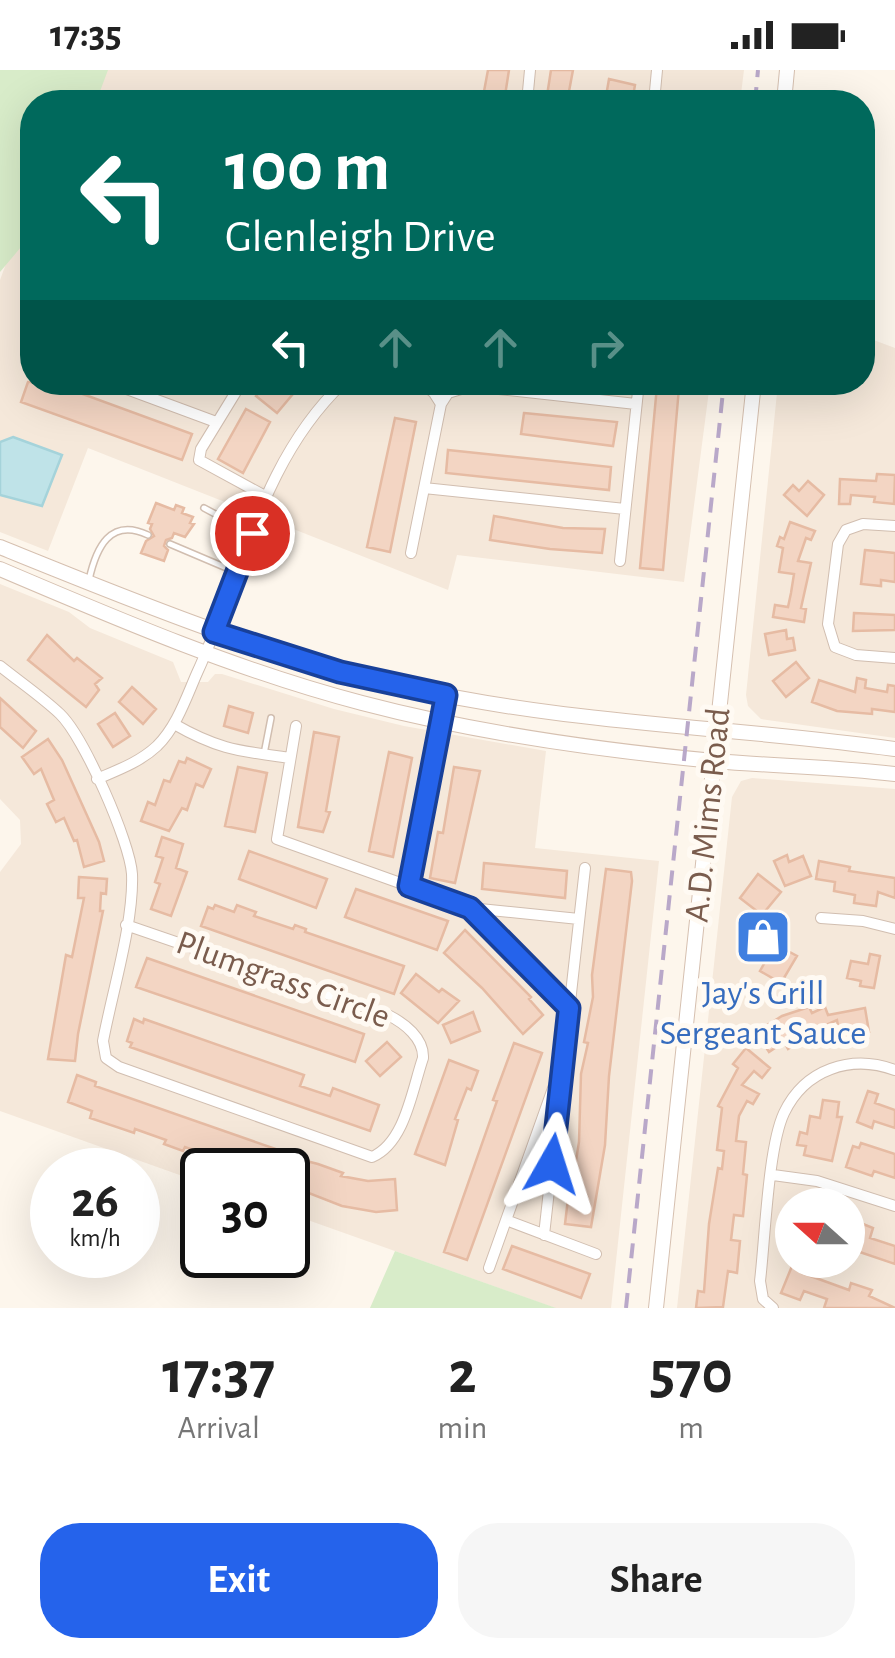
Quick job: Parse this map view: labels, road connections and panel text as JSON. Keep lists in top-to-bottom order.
{
  "streets": {
    "street": ["A.D. Mims Road", "Plumgrass Circle"]
  },
  "places": {
    "shop": ["Jay's Grill Sergeant Sauce"]
  },
  "north": "left",
  "page": {
    "status": "17:35",
    "turn": ["100 m", "Glenleigh Drive"],
    "speed": "26 km/h",
    "limit": "30",
    "eta": [
      "17:37",
      "Arrival",
      "2",
      "min",
      "570",
      "m"
    ],
    "buttons": ["Exit", "Share"]
  }
}
